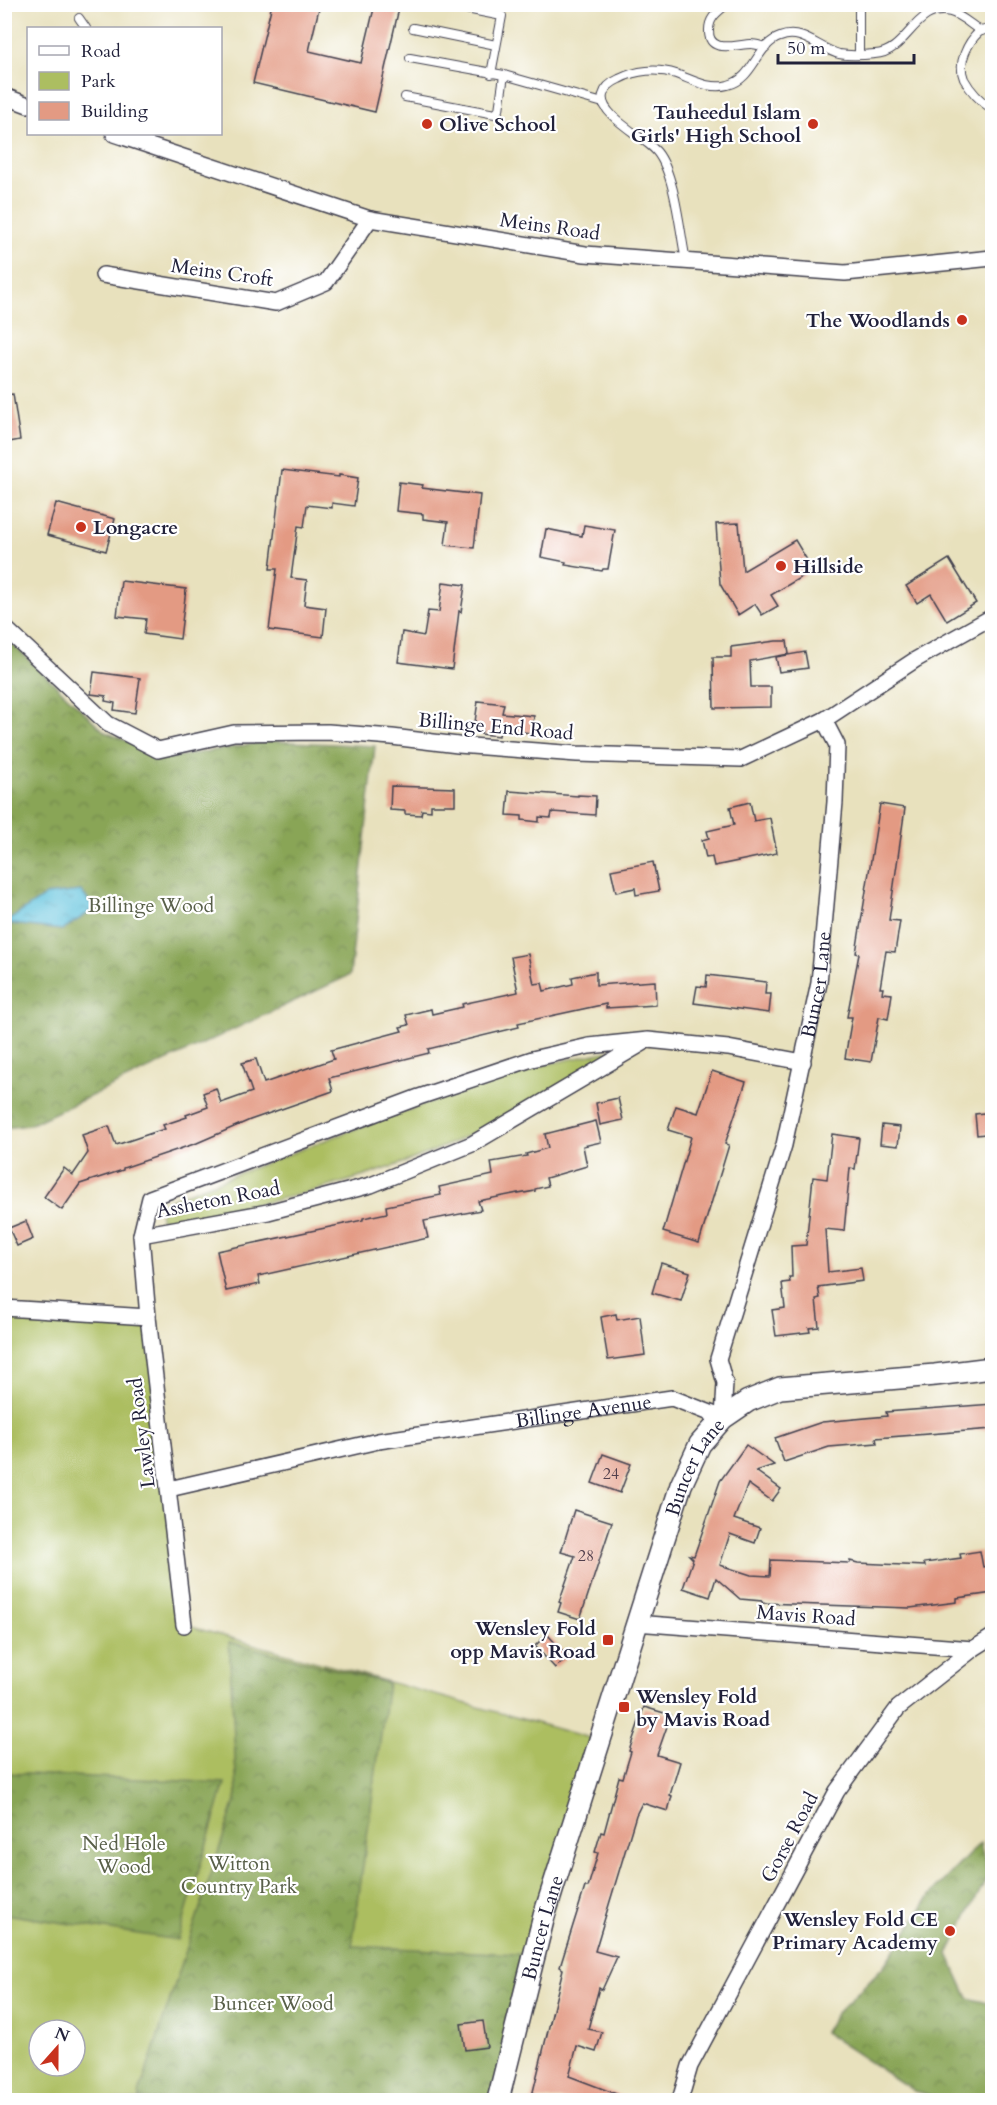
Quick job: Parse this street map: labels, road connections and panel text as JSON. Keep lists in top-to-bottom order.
{
  "streets": {
    "main road": ["Buncer Lane"],
    "street": [
      "Meins Road",
      "Meins Croft",
      "Billinge End Road",
      "Assheton Road",
      "Billinge Avenue",
      "Lawley Road",
      "Mavis Road",
      "Gorse Road"
    ]
  },
  "crossings": [
    ["Meins Road", "Meins Croft"],
    ["Billinge End Road", "Buncer Lane"],
    ["Buncer Lane", "Assheton Road"],
    ["Buncer Lane", "Billinge Avenue"],
    ["Buncer Lane", "Mavis Road"],
    ["Assheton Road", "Lawley Road"],
    ["Billinge Avenue", "Lawley Road"],
    ["Mavis Road", "Gorse Road"]
  ],
  "parks": [
    "Billinge Wood",
    "Ned Hole Wood",
    "Witton Country Park",
    "Buncer Wood"
  ],
  "places": {
    "other": [
      "Olive School",
      "Tauheedul Islam Girls' High School",
      "The Woodlands",
      "Longacre",
      "Hillside",
      "Wensley Fold CE Primary Academy"
    ],
    "transit": ["Wensley Fold opp Mavis Road", "Wensley Fold by Mavis Road"]
  },
  "house_numbers": ["24", "28"],
  "legend": ["Road", "Park", "Building"],
  "scale_bar": "50 m",
  "north": "top"
}
